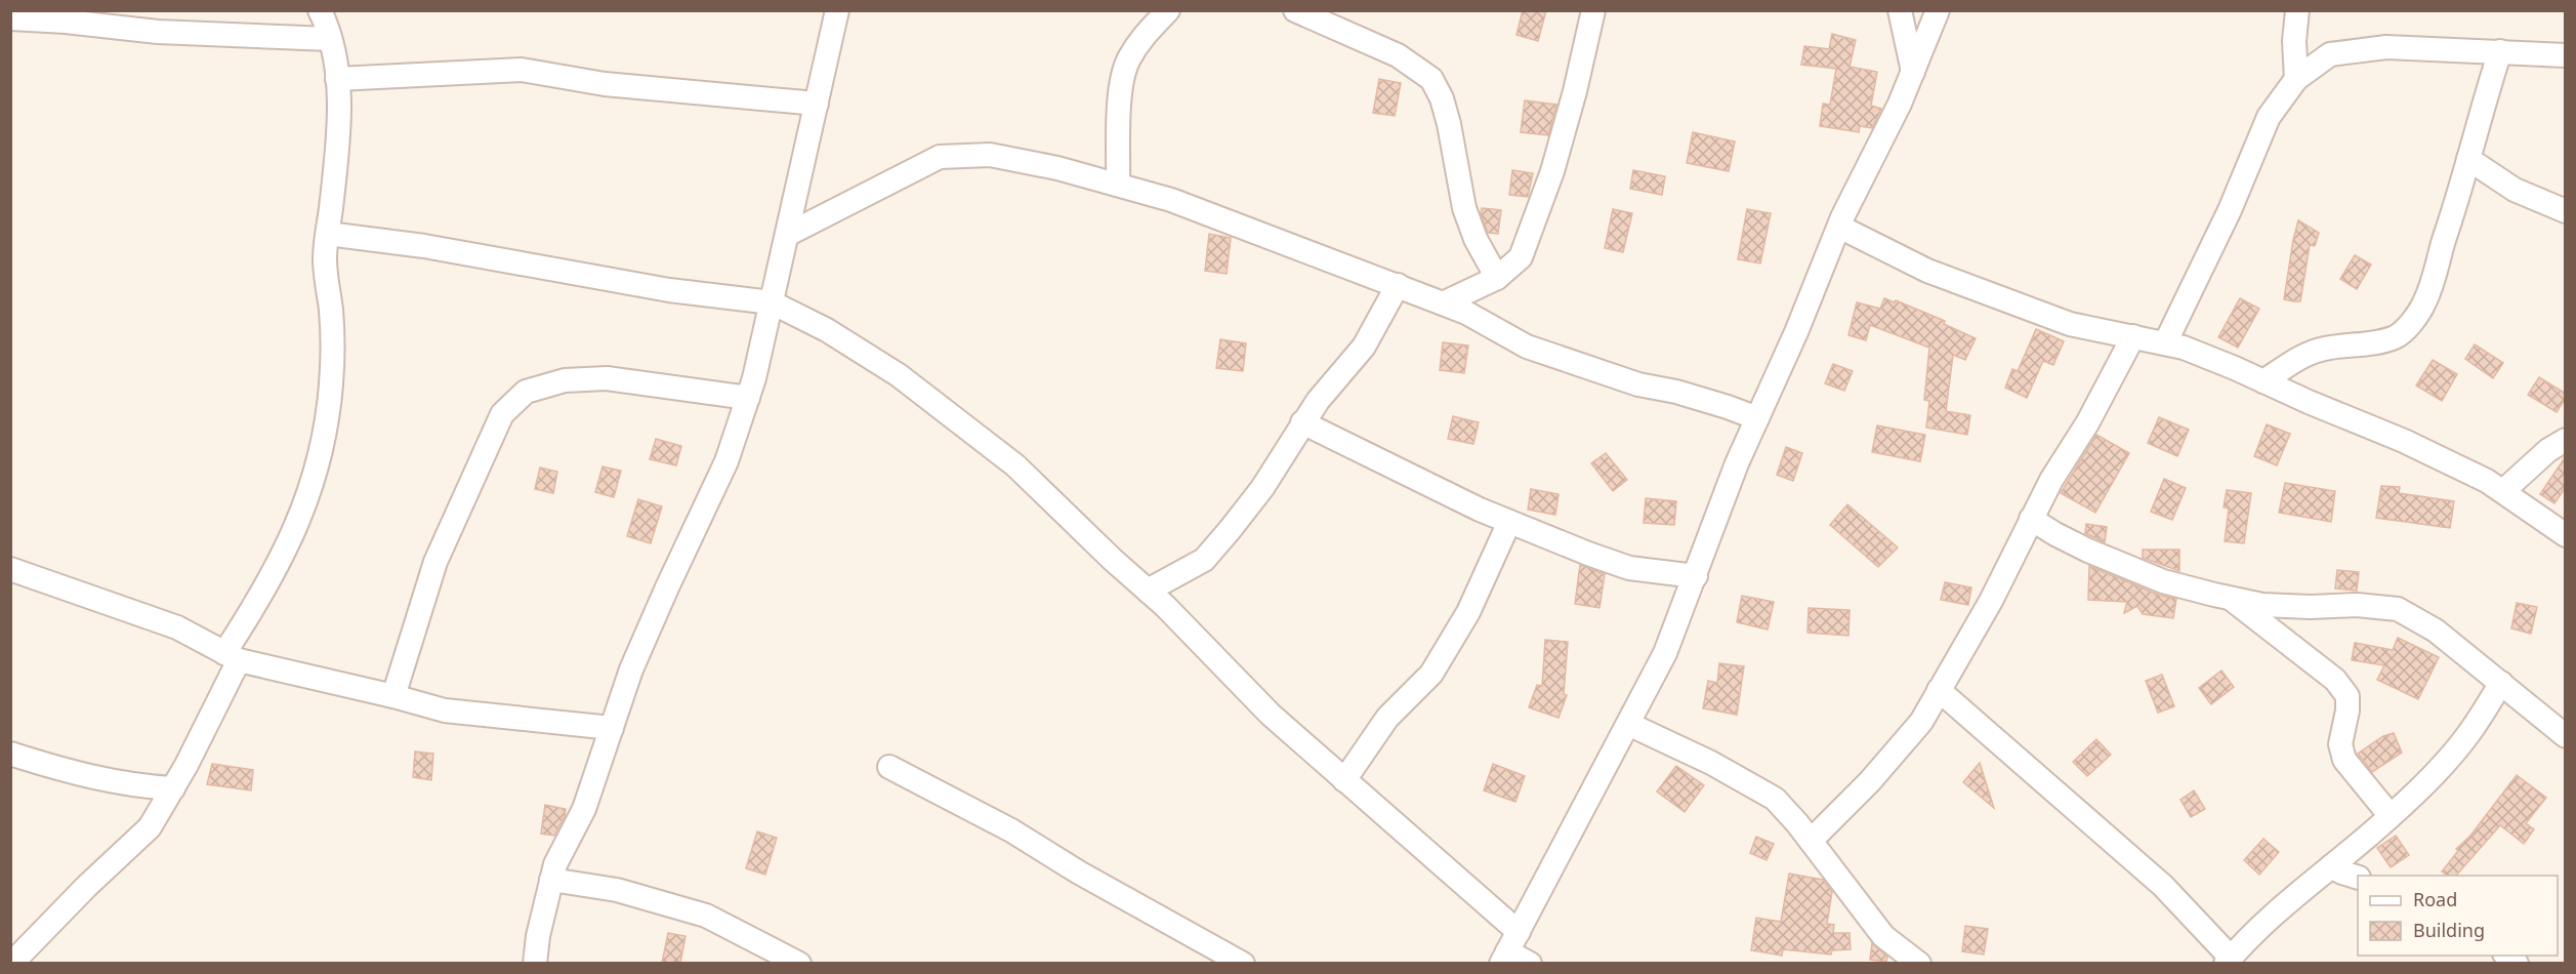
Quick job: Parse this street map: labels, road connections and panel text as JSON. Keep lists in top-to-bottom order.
{
  "legend": ["Road", "Building"]
}
